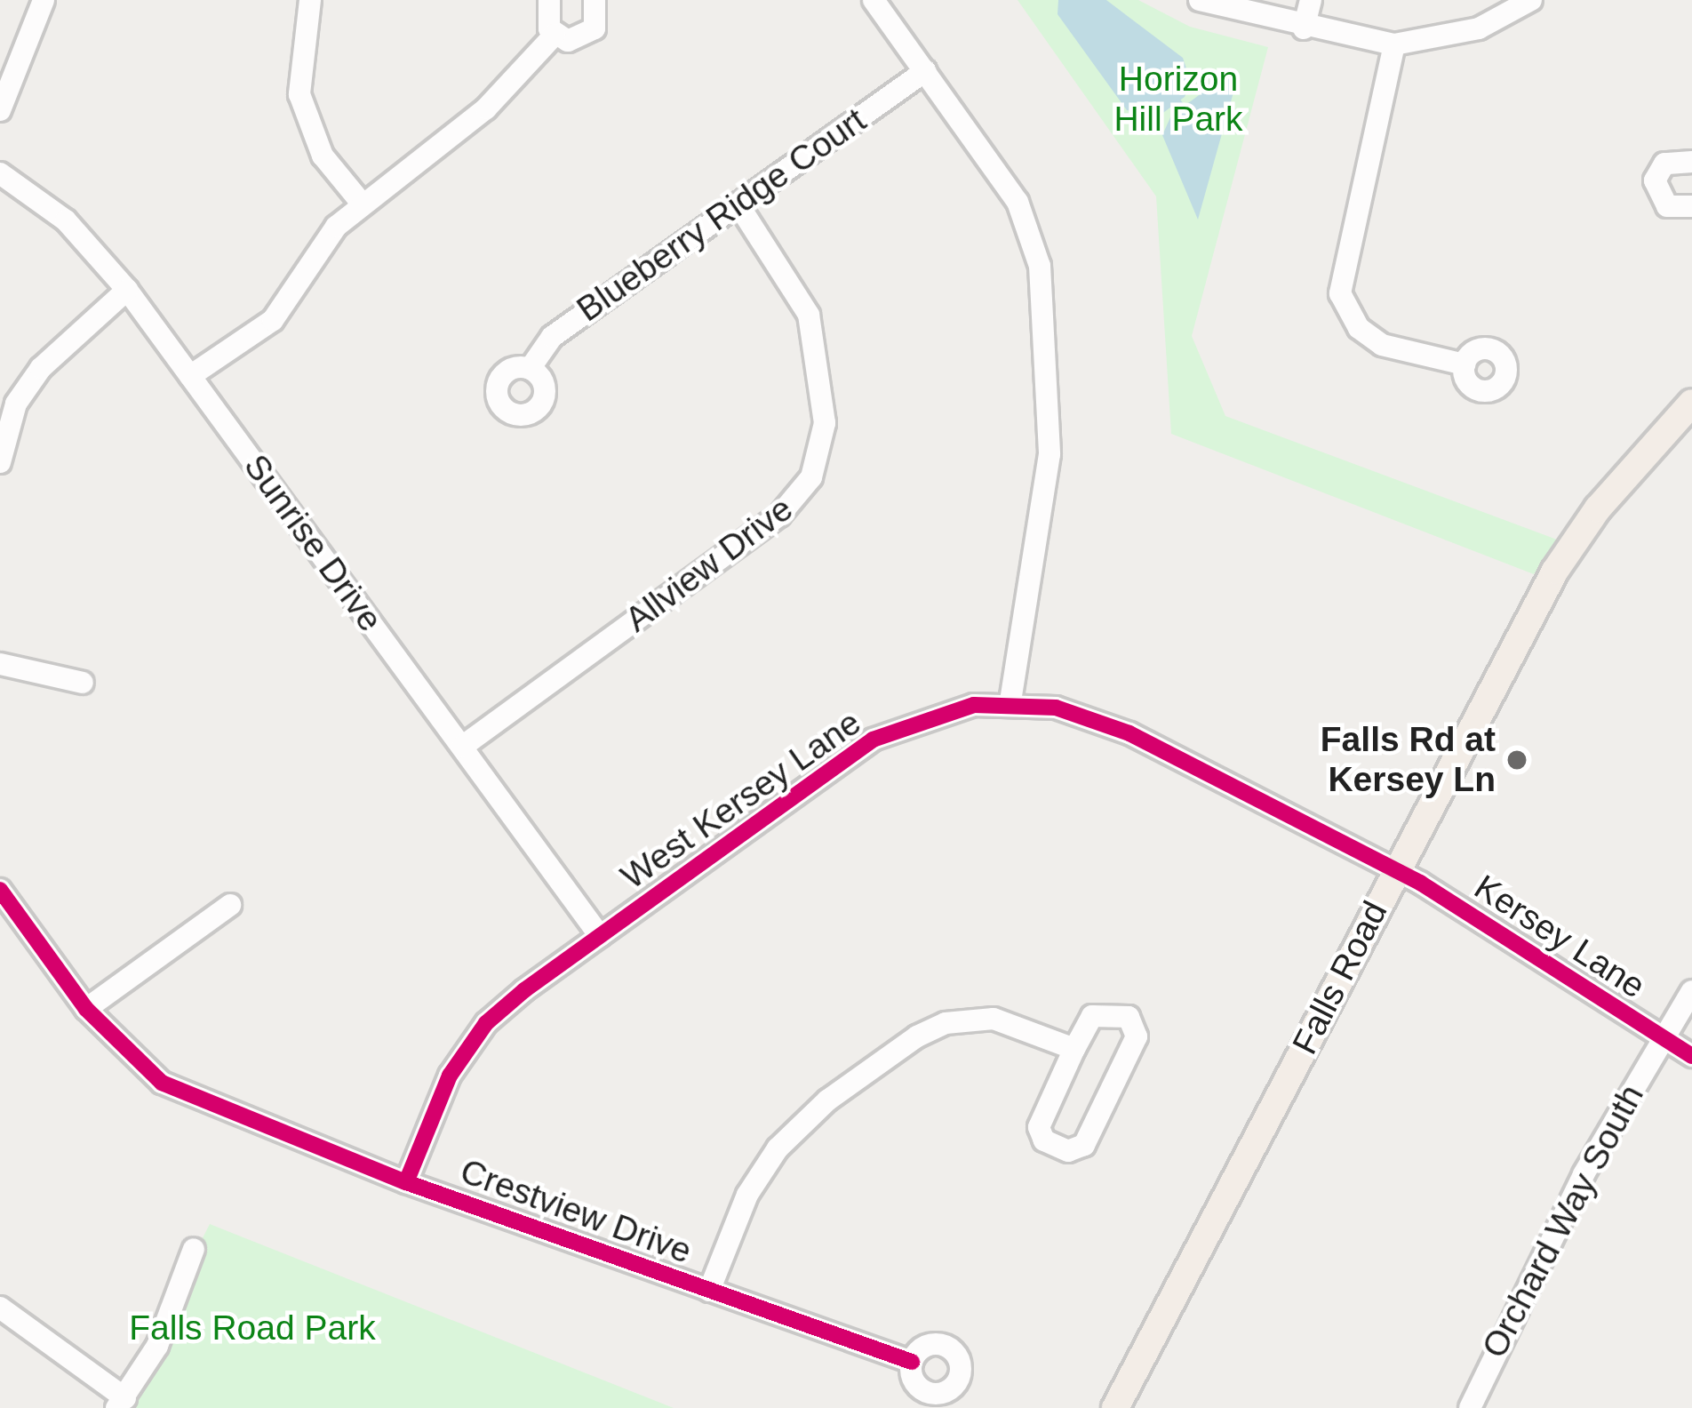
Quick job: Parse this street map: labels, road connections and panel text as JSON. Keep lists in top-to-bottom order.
{
  "streets": {
    "main road": ["Falls Road"],
    "street": [
      "Blueberry Ridge Court",
      "Sunrise Drive",
      "Allview Drive",
      "West Kersey Lane",
      "Kersey Lane",
      "Crestview Drive",
      "Orchard Way South"
    ]
  },
  "crossings": [
    ["Blueberry Ridge Court", "Allview Drive"],
    ["Sunrise Drive", "Allview Drive"],
    ["Sunrise Drive", "West Kersey Lane"],
    ["West Kersey Lane", "Kersey Lane"],
    ["West Kersey Lane", "Falls Road"],
    ["West Kersey Lane", "Crestview Drive"],
    ["Kersey Lane", "Falls Road"],
    ["Kersey Lane", "Orchard Way South"]
  ],
  "parks": ["Horizon Hill Park", "Falls Road Park"],
  "places": ["Falls Rd at Kersey Ln"]
}
